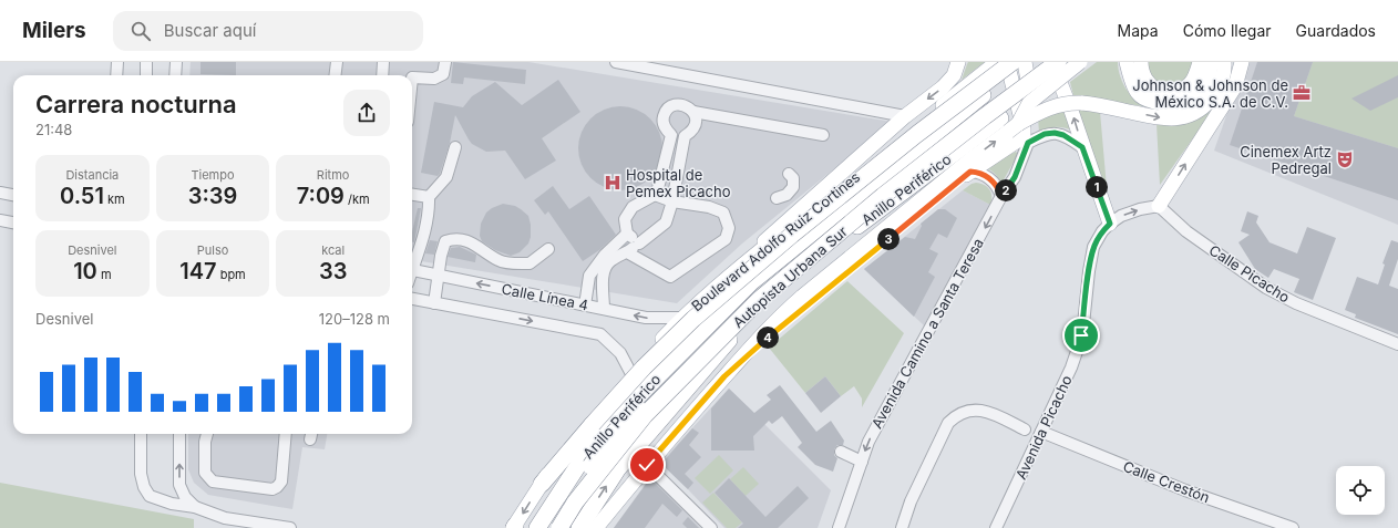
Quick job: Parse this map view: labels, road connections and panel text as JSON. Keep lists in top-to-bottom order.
{
  "streets": {
    "highway": ["Anillo Periférico", "Autopista Urbana Sur"],
    "main road": ["Boulevard Adolfo Ruiz Cortines"],
    "street": [
      "Calle Picacho",
      "Calle Línea 4",
      "Avenida Camino a Santa Teresa",
      "Avenida Picacho",
      "Calle Crestón"
    ]
  },
  "crossings": [
    ["Boulevard Adolfo Ruiz Cortines", "Calle Línea 4"],
    ["Calle Picacho", "Avenida Picacho"],
    ["Avenida Picacho", "Calle Crestón"]
  ],
  "one_way": ["Avenida Camino a Santa Teresa"],
  "places": {
    "office": ["Johnson & Johnson de México S.A. de C.V."],
    "theatre": ["Cinemex Artz Pedregal"],
    "hospital": ["Hospital de Pemex Picacho"]
  },
  "page": {
    "header": "Milers",
    "search": "Buscar aquí",
    "nav": ["Mapa", "Cómo llegar", "Guardados"],
    "heading": ["Carrera nocturna", "21:48"],
    "stats": [
      ["Distancia", "0.51 km"],
      ["Tiempo", "3:39"],
      ["Ritmo", "7:09 /km"],
      ["Desnivel", "10 m"],
      ["Pulso", "147 bpm"],
      ["kcal", "33"]
    ],
    "pins": [
      "1",
      "2",
      "3",
      "4"
    ],
    "chart": ["Desnivel", "120–128 m"]
  }
}
